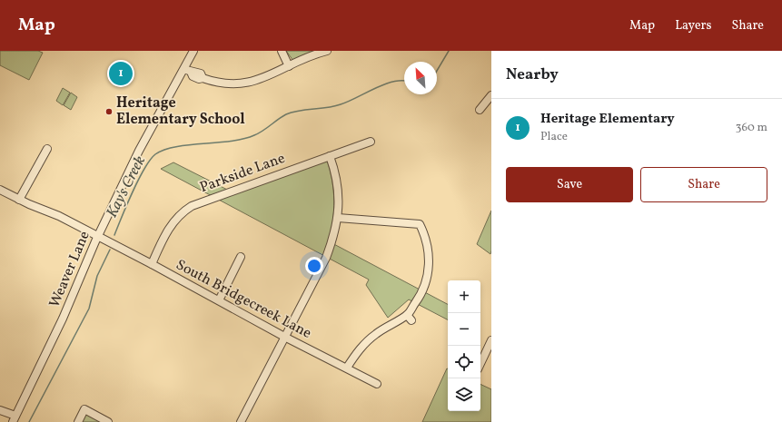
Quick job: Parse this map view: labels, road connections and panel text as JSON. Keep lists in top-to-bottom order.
{
  "streets": {
    "street": ["Parkside Lane", "Weaver Lane", "South Bridgecreek Lane"]
  },
  "crossings": [
    ["Parkside Lane", "South Bridgecreek Lane"],
    ["Weaver Lane", "South Bridgecreek Lane"]
  ],
  "water": ["Kay's Creek"],
  "places": ["Heritage Elementary School"],
  "north": "top left",
  "page": {
    "header": "Map",
    "nav": ["Map", "Layers", "Share"],
    "heading": "Nearby",
    "pins": "1",
    "list": [
      {
        "mark": "1",
        "name": "Heritage Elementary",
        "note": "Place",
        "value": "360 m"
      }
    ],
    "buttons": ["Save", "Share"],
    "map_buttons": ["+", "−"]
  }
}
